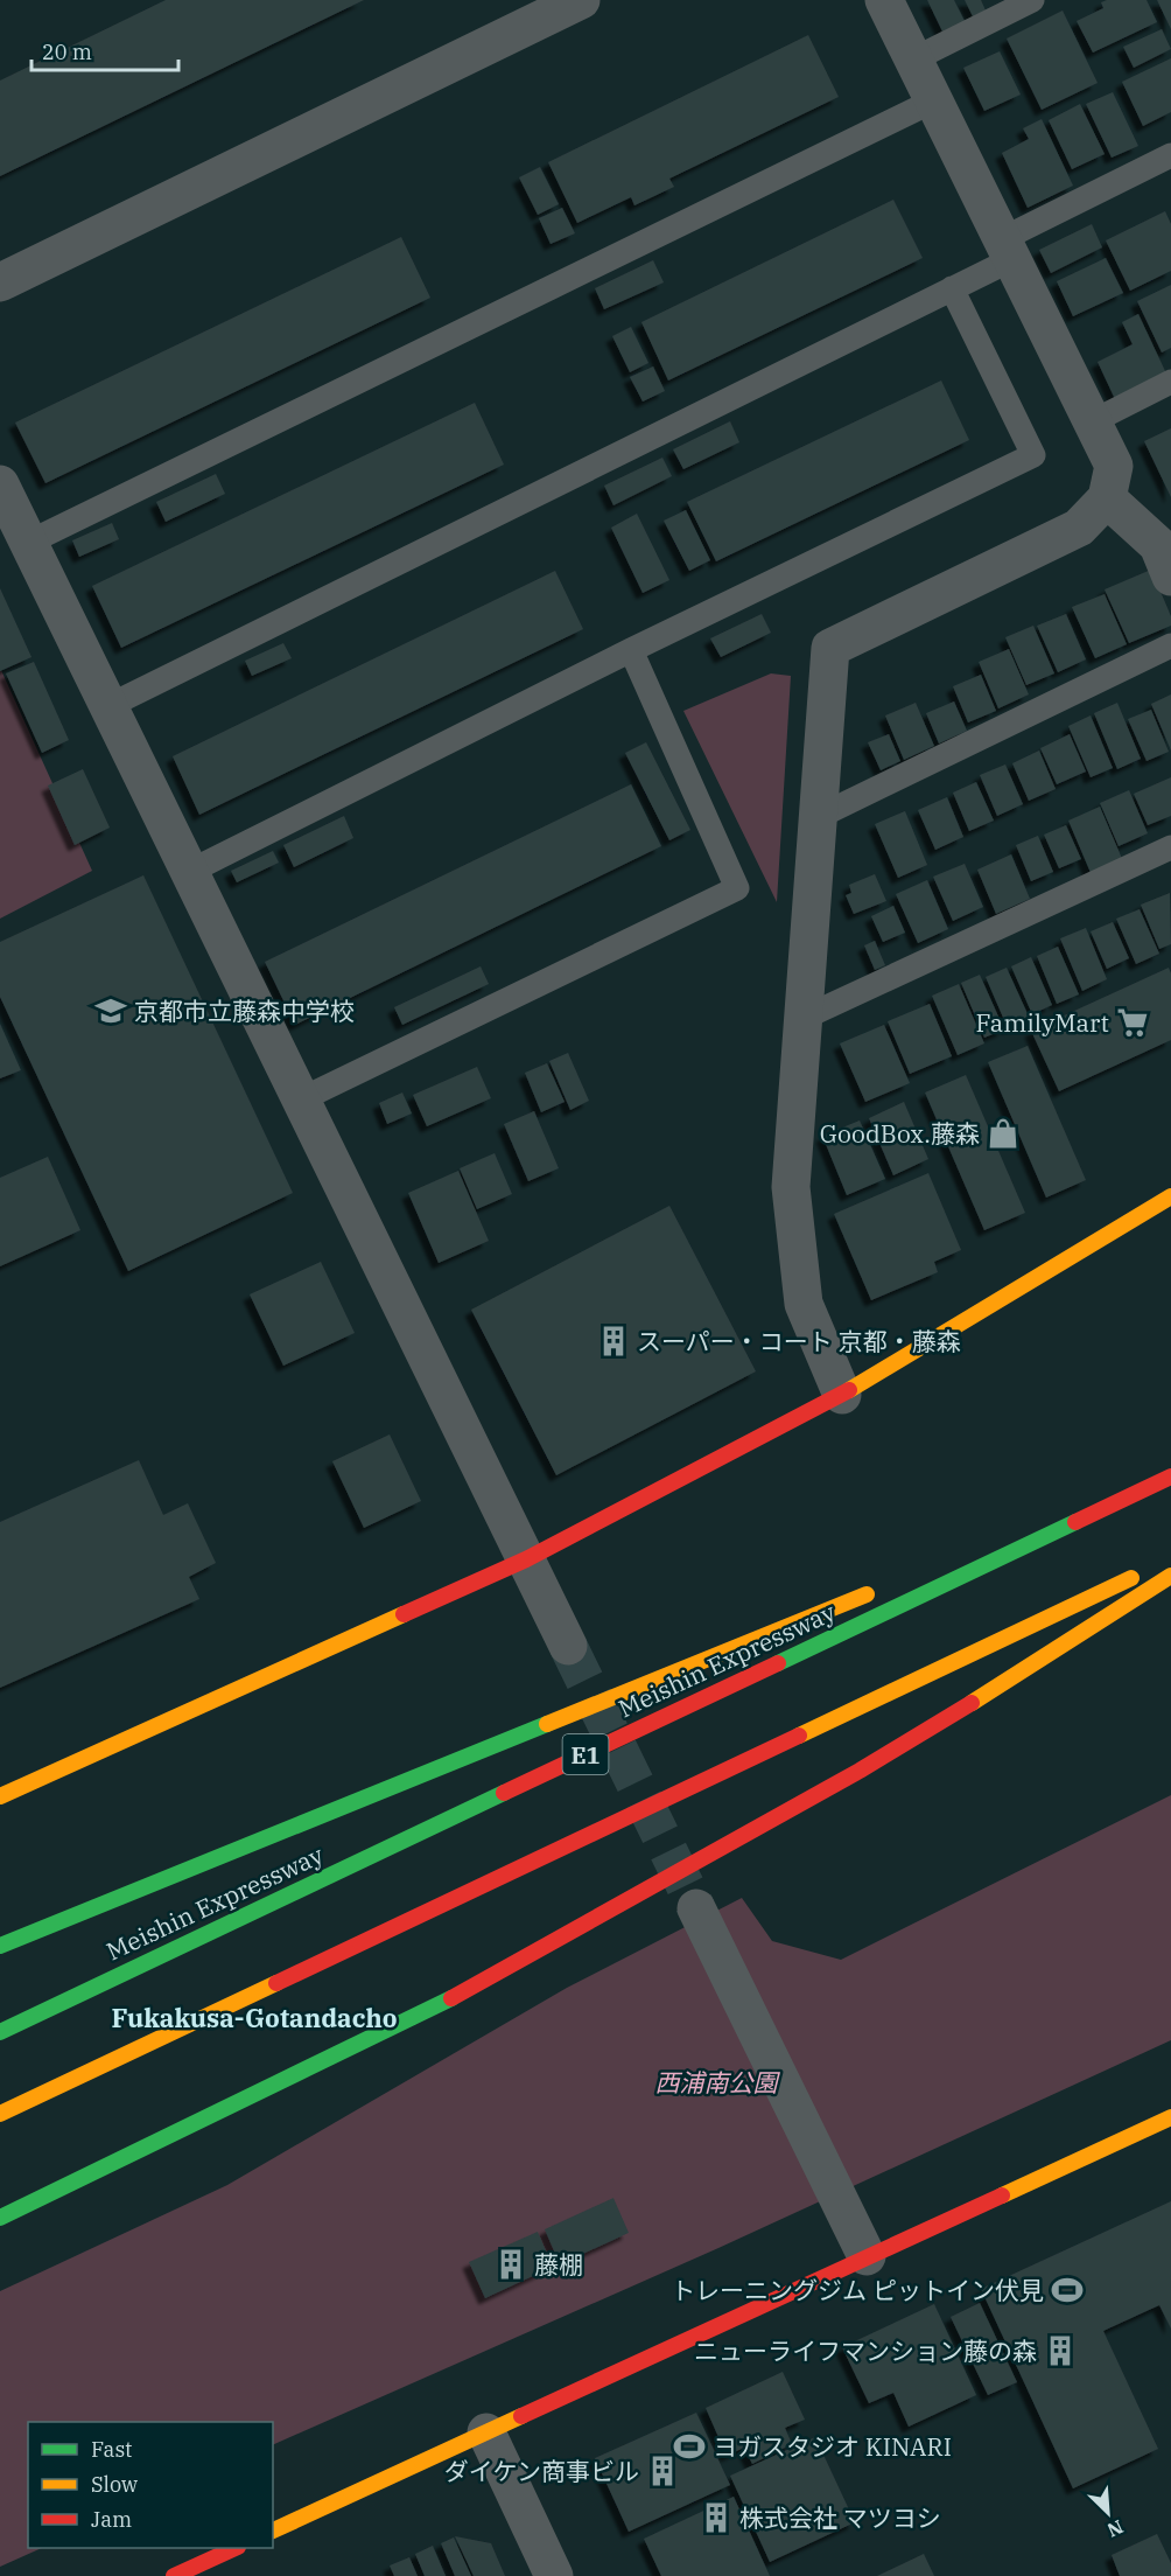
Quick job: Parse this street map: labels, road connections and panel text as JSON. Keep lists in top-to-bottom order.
{
  "streets": {
    "main road": ["Meishin Expressway", "E1"]
  },
  "districts": ["Fukakusa-Gotandacho"],
  "parks": ["西浦南公園"],
  "places": {
    "school or university": ["京都市立藤森中学校"],
    "supermarket": ["FamilyMart"],
    "shop": ["GoodBox.藤森"],
    "building": [
      "スーパー・コート 京都・藤森",
      "藤棚",
      "ニューライフマンション藤の森",
      "ダイケン商事ビル",
      "株式会社 マツヨシ"
    ],
    "sports": ["トレーニングジム ピットイン伏見", "ヨガスタジオ KINARI"]
  },
  "legend": ["Fast", "Slow", "Jam"],
  "scale_bar": "20 m",
  "north": "bottom right"
}
